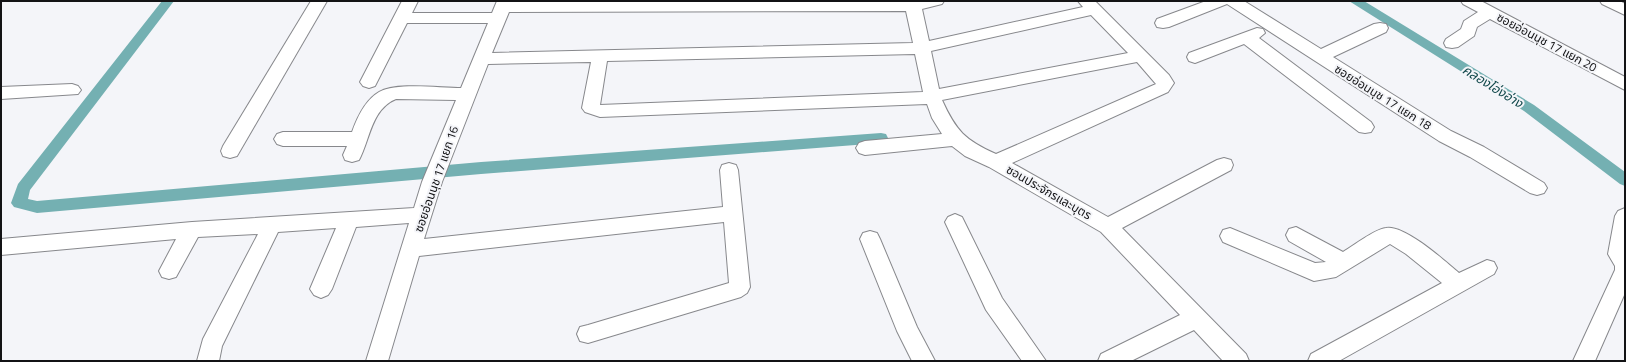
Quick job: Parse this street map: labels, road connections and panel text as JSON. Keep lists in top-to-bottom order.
{
  "streets": {
    "street": [
      "ซอยอ่อนนุช 17 แยก 20",
      "ซอยอ่อนนุช 17 แยก 18",
      "ซอยอ่อนนุช 17 แยก 16",
      "ซอนประจักรและบุตร"
    ]
  },
  "water": ["คลองโอ่งอ่าง"]
}
